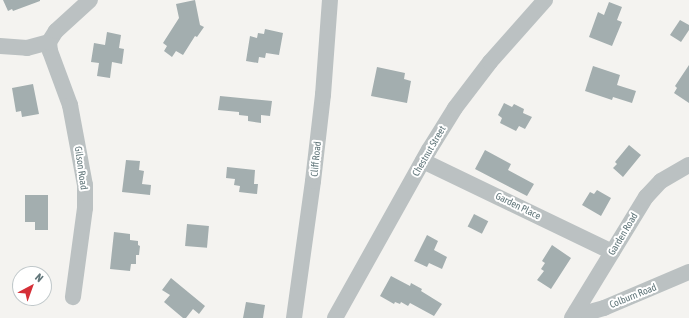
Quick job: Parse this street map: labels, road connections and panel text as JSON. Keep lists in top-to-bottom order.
{
  "streets": {
    "street": [
      "Chestnut Street",
      "Cliff Road",
      "Gilson Road",
      "Garden Place",
      "Garden Road",
      "Colburn Road"
    ]
  },
  "crossings": [
    ["Chestnut Street", "Garden Place"],
    ["Garden Place", "Garden Road"],
    ["Garden Road", "Colburn Road"]
  ],
  "north": "top right"
}
